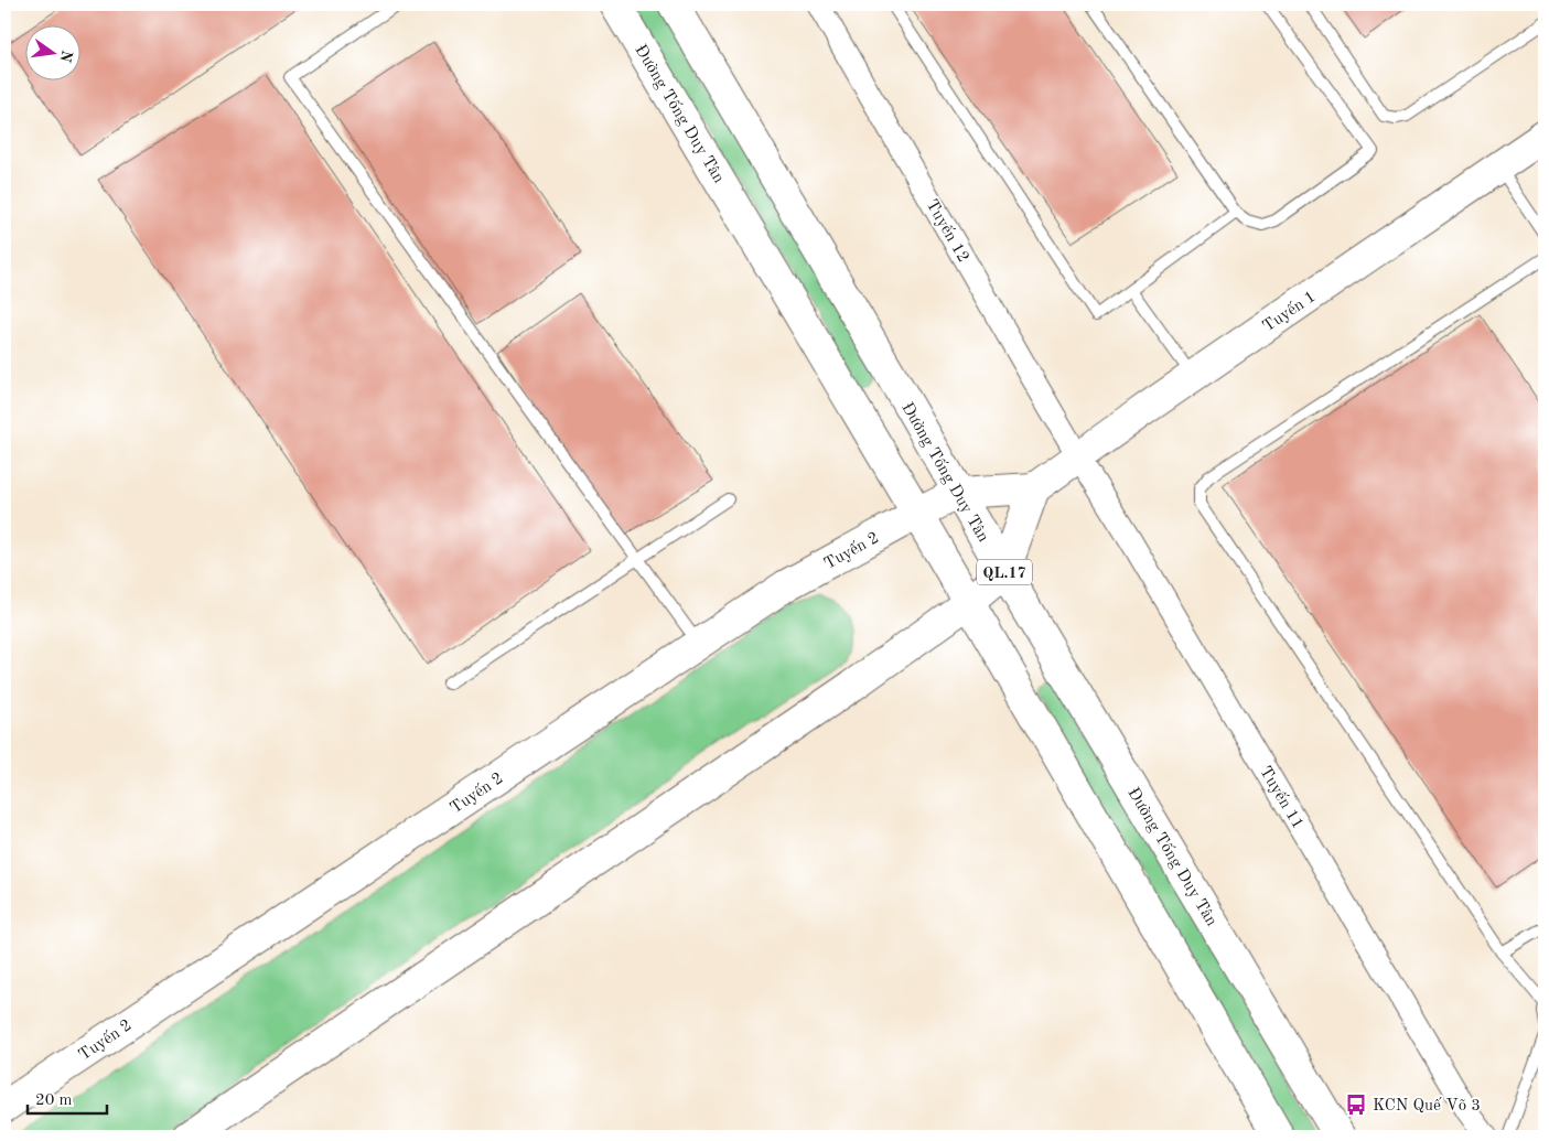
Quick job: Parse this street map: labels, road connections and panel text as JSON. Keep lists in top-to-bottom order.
{
  "streets": {
    "main road": [
      "Đường Tống Duy Tân",
      "Tuyến 1",
      "Tuyến 2",
      "QL.17"
    ],
    "street": ["Tuyến 12", "Tuyến 11"]
  },
  "crossings": [
    ["Đường Tống Duy Tân", "Tuyến 2"],
    ["Tuyến 12", "Tuyến 1"],
    ["Tuyến 12", "Tuyến 11"],
    ["Tuyến 1", "Tuyến 11"]
  ],
  "places": {
    "bus stop": ["KCN Quế Võ 3"]
  },
  "scale_bar": "20 m",
  "north": "right"
}
